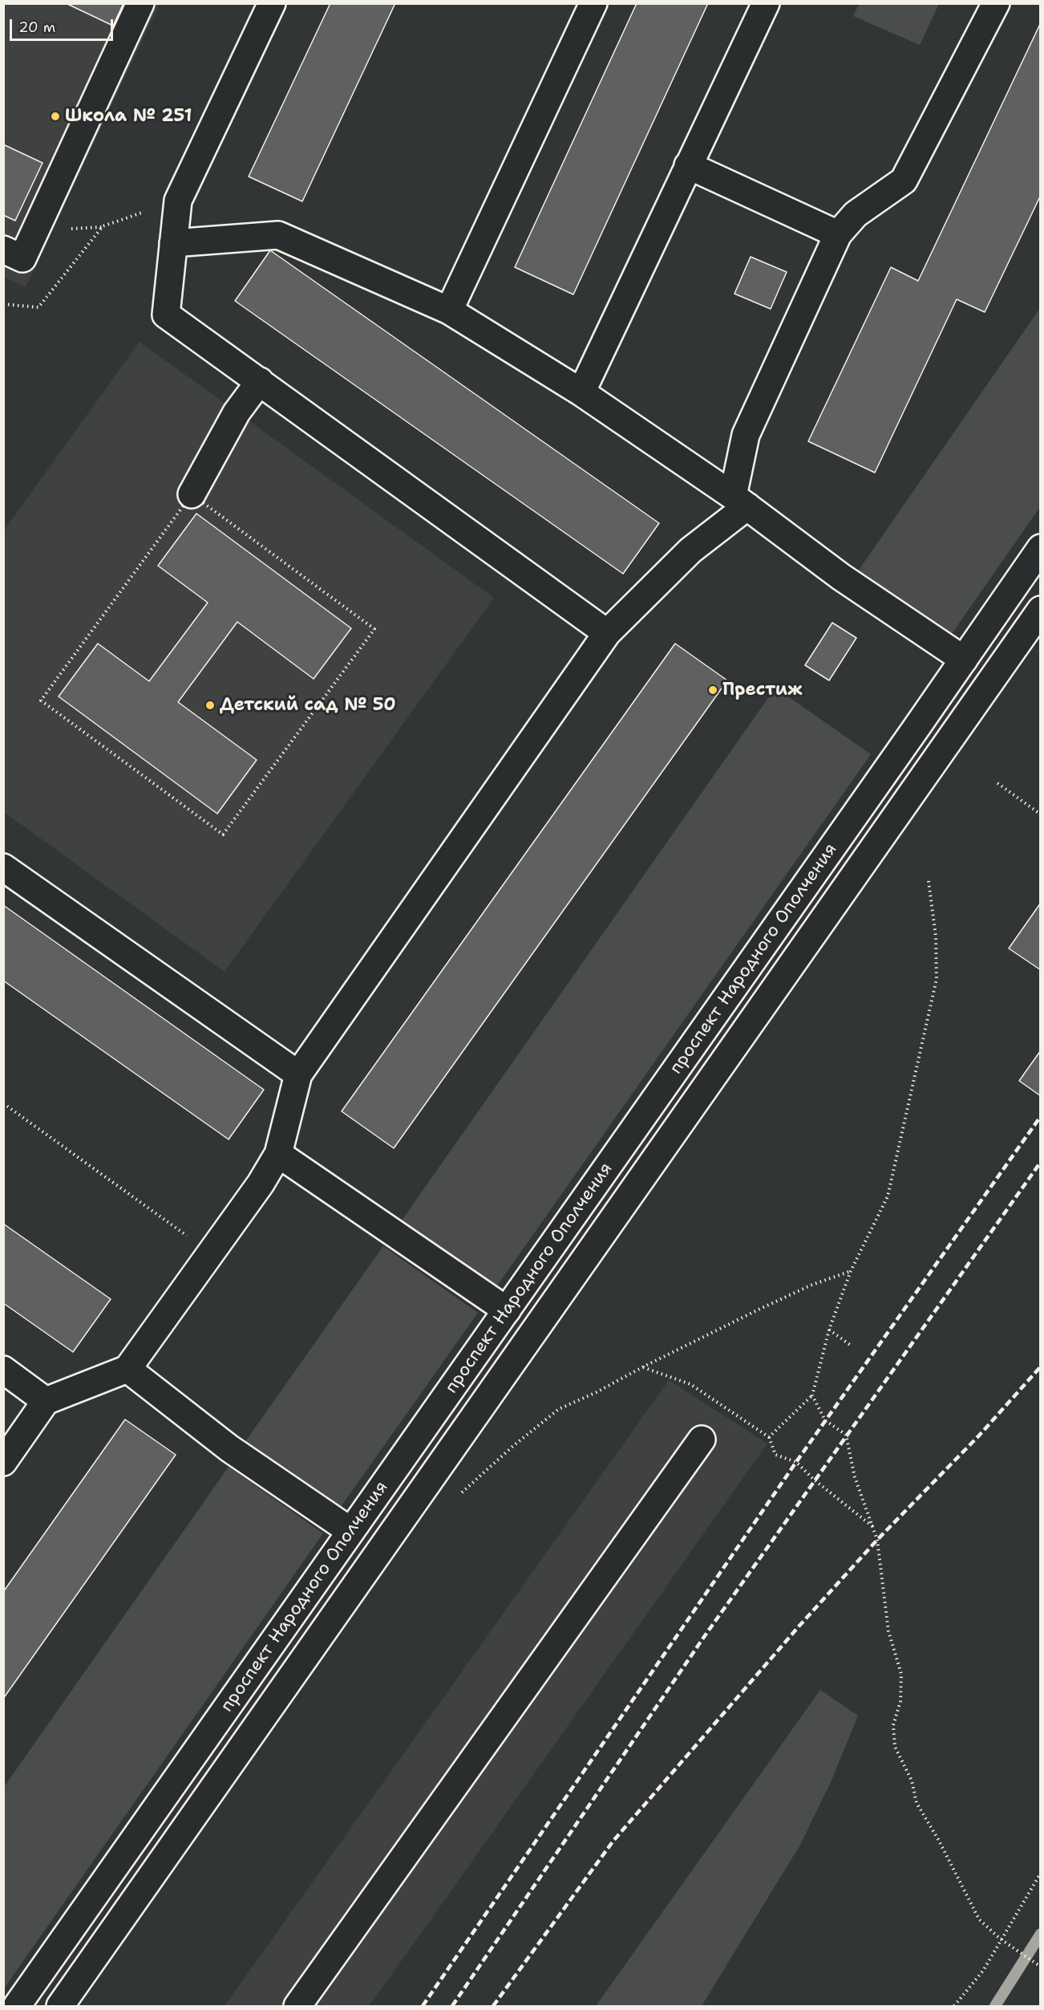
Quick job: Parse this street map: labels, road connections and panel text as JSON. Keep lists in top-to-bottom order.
{
  "streets": {
    "main road": ["проспект Народного Ополчения"]
  },
  "places": ["Школа № 251", "Престиж", "Детский сад № 50"],
  "scale_bar": "20 m"
}
